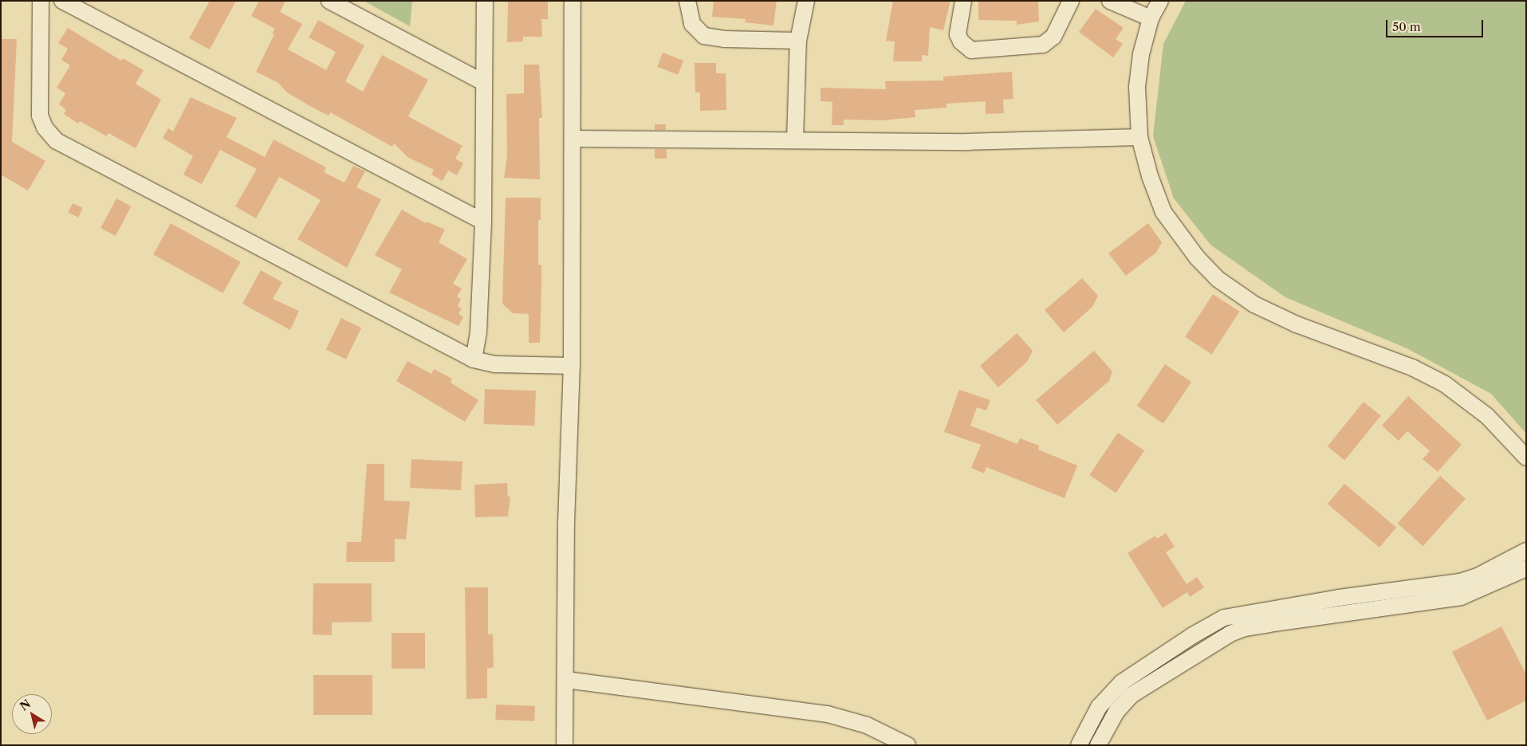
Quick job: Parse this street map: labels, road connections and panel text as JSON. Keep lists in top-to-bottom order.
{
  "scale_bar": "50 m",
  "north": "top left"
}
